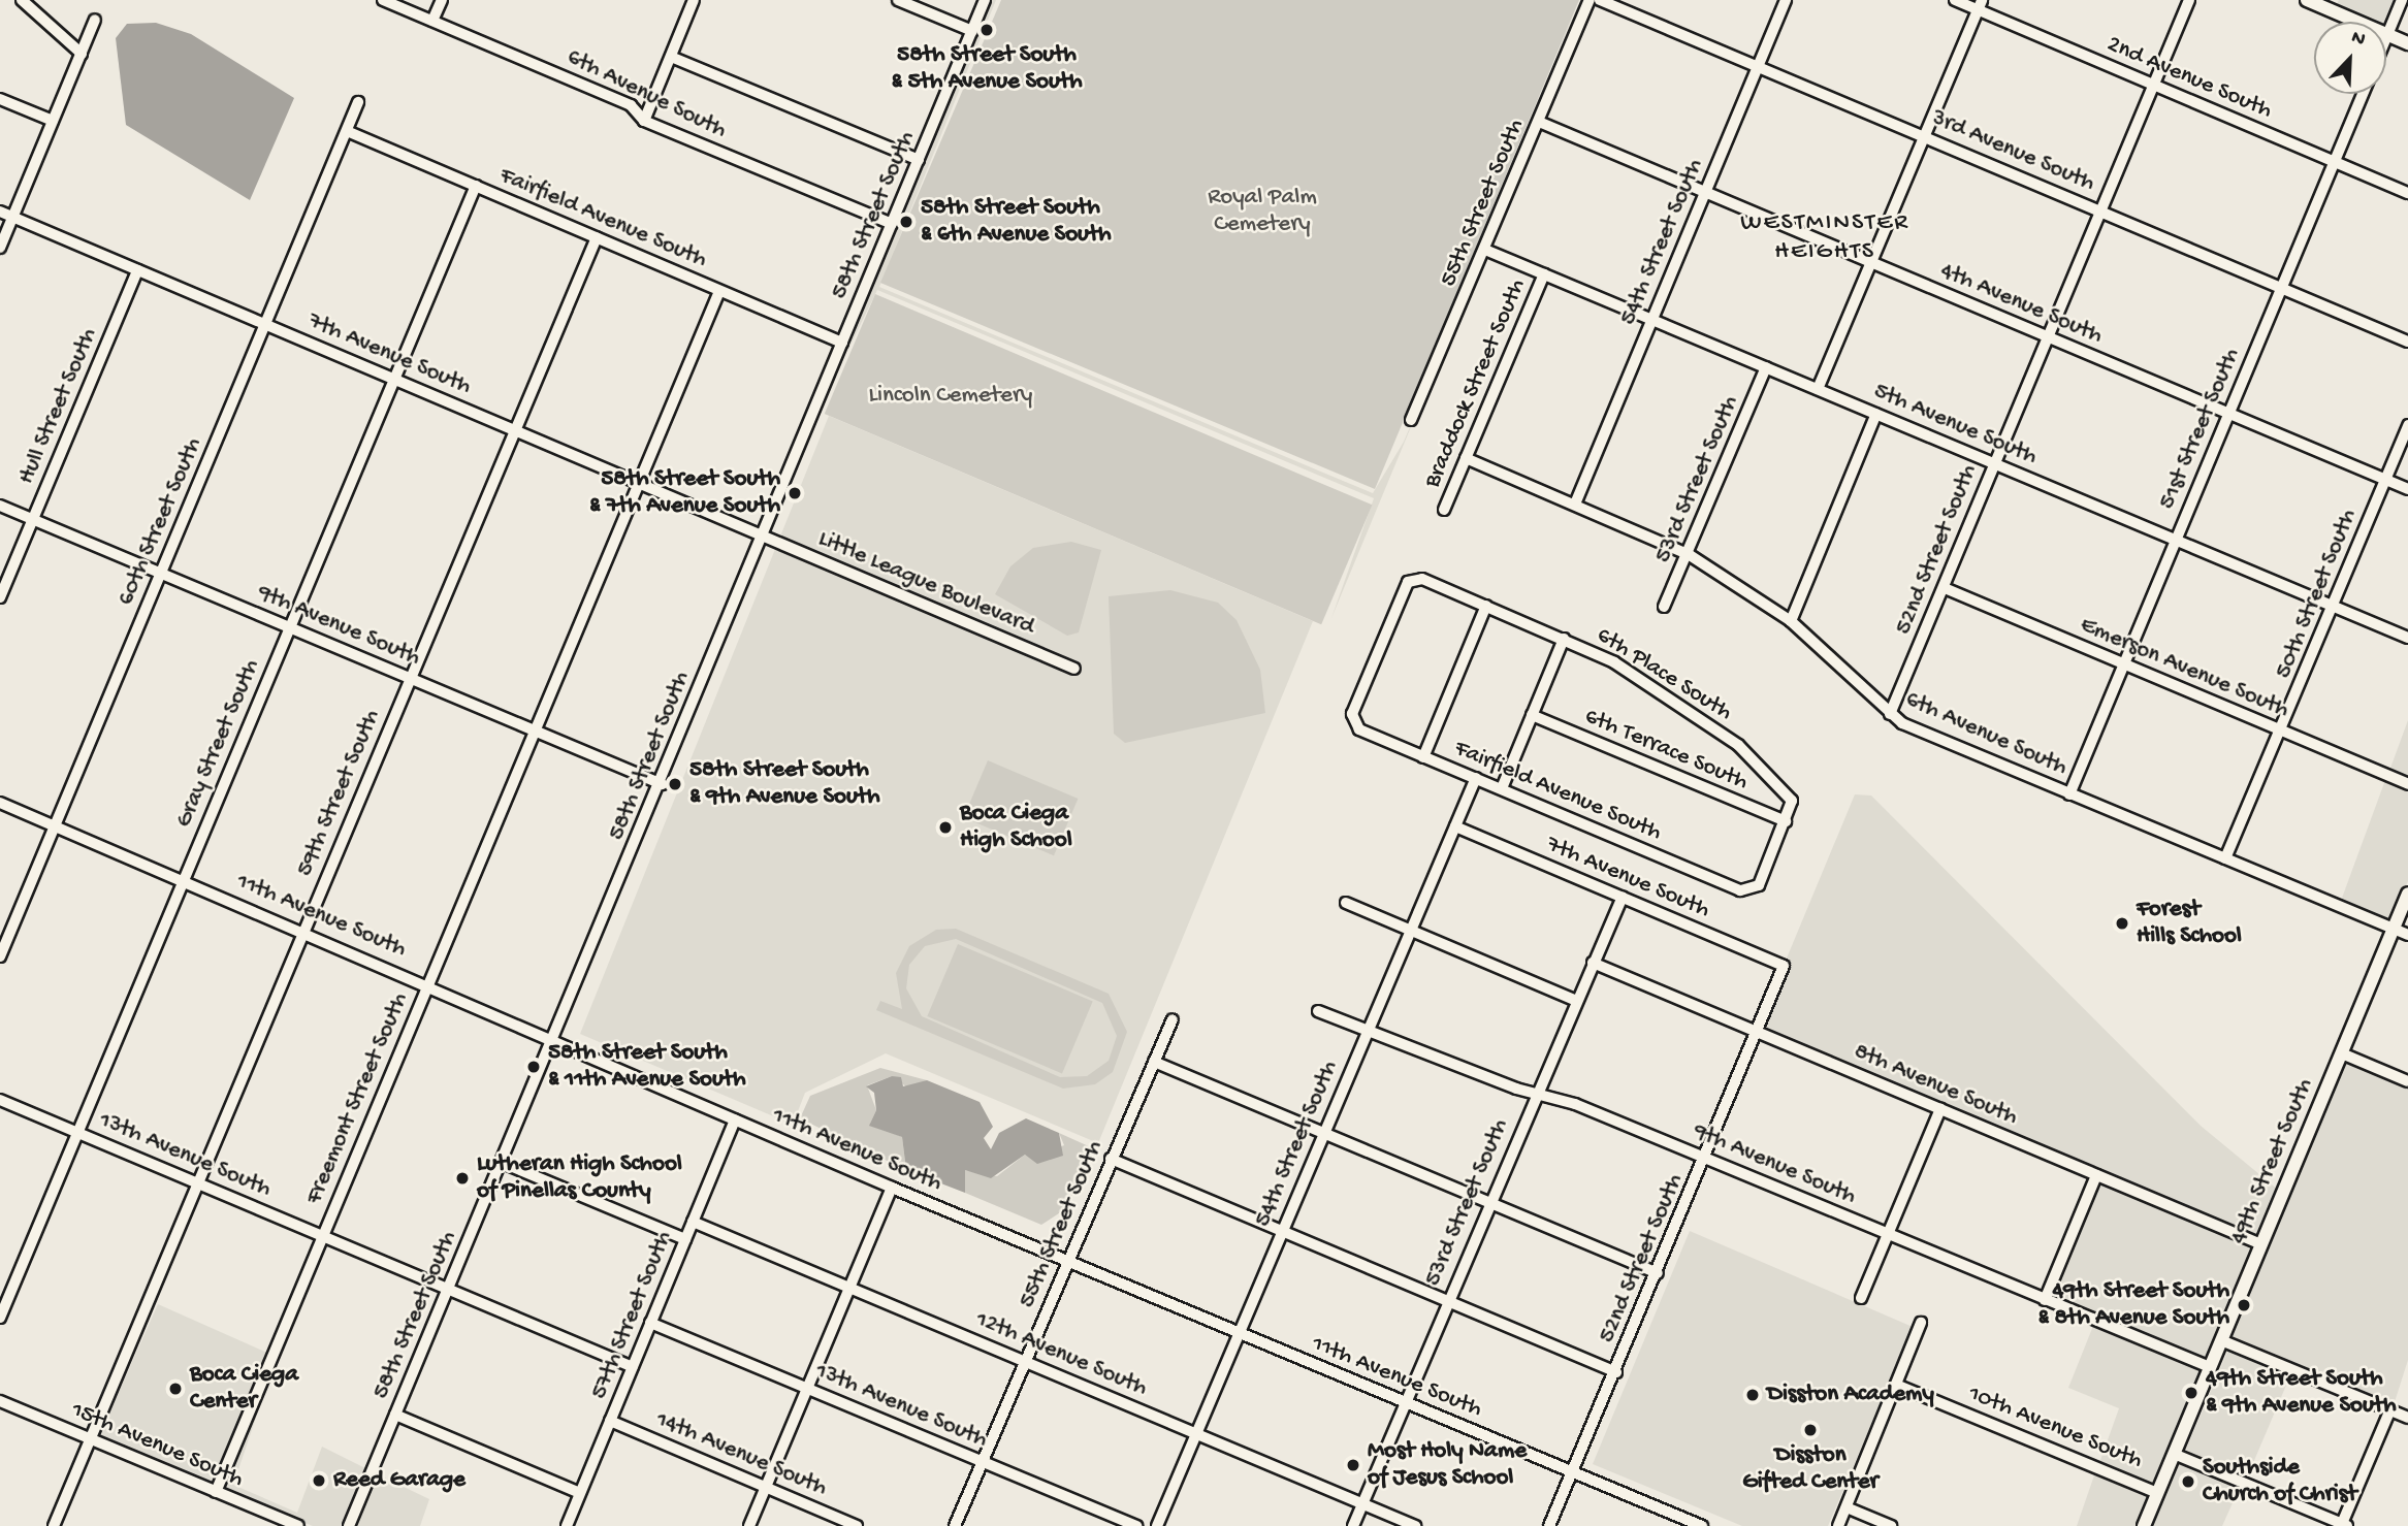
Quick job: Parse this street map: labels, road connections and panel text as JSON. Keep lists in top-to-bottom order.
{
  "streets": {
    "main road": ["49th Street South"],
    "street": [
      "2nd Avenue South",
      "6th Avenue South",
      "3rd Avenue South",
      "55th Street South",
      "58th Street South",
      "Fairfield Avenue South",
      "54th Street South",
      "4th Avenue South",
      "7th Avenue South",
      "Braddock Street South",
      "Hull Street South",
      "5th Avenue South",
      "51st Street South",
      "53rd Street South",
      "60th Street South",
      "52nd Street South",
      "Little League Boulevard",
      "50th Street South",
      "9th Avenue South",
      "Emerson Avenue South",
      "6th Place South",
      "Gray Street South",
      "6th Terrace South",
      "59th Street South",
      "11th Avenue South",
      "8th Avenue South",
      "Freemont Street South",
      "13th Avenue South",
      "57th Street South",
      "12th Avenue South",
      "10th Avenue South",
      "15th Avenue South",
      "14th Avenue South"
    ]
  },
  "crossings": [
    ["2nd Avenue South", "51st Street South"],
    ["2nd Avenue South", "52nd Street South"],
    ["6th Avenue South", "58th Street South"],
    ["6th Avenue South", "54th Street South"],
    ["6th Avenue South", "Braddock Street South"],
    ["6th Avenue South", "51st Street South"],
    ["6th Avenue South", "53rd Street South"],
    ["6th Avenue South", "52nd Street South"],
    ["6th Avenue South", "50th Street South"],
    ["6th Avenue South", "49th Street South"],
    ["3rd Avenue South", "54th Street South"],
    ["3rd Avenue South", "51st Street South"],
    ["3rd Avenue South", "52nd Street South"],
    ["55th Street South", "4th Avenue South"],
    ["55th Street South", "5th Avenue South"],
    ["55th Street South", "11th Avenue South"],
    ["55th Street South", "13th Avenue South"],
    ["55th Street South", "12th Avenue South"],
    ["58th Street South", "Fairfield Avenue South"],
    ["58th Street South", "7th Avenue South"],
    ["58th Street South", "Little League Boulevard"],
    ["58th Street South", "9th Avenue South"],
    ["58th Street South", "11th Avenue South"],
    ["58th Street South", "13th Avenue South"],
    ["Fairfield Avenue South", "54th Street South"],
    ["Fairfield Avenue South", "60th Street South"],
    ["Fairfield Avenue South", "6th Place South"],
    ["Fairfield Avenue South", "Gray Street South"],
    ["Fairfield Avenue South", "6th Terrace South"],
    ["Fairfield Avenue South", "59th Street South"],
    ["Fairfield Avenue South", "Freemont Street South"],
    ["54th Street South", "4th Avenue South"],
    ["54th Street South", "7th Avenue South"],
    ["54th Street South", "5th Avenue South"],
    ["54th Street South", "9th Avenue South"],
    ["54th Street South", "11th Avenue South"],
    ["54th Street South", "12th Avenue South"],
    ["4th Avenue South", "51st Street South"],
    ["4th Avenue South", "52nd Street South"],
    ["4th Avenue South", "50th Street South"],
    ["7th Avenue South", "Hull Street South"],
    ["7th Avenue South", "53rd Street South"],
    ["7th Avenue South", "60th Street South"],
    ["7th Avenue South", "52nd Street South"],
    ["7th Avenue South", "Little League Boulevard"],
    ["7th Avenue South", "Gray Street South"],
    ["7th Avenue South", "59th Street South"],
    ["7th Avenue South", "Freemont Street South"],
    ["Braddock Street South", "5th Avenue South"],
    ["Hull Street South", "9th Avenue South"],
    ["5th Avenue South", "51st Street South"],
    ["5th Avenue South", "53rd Street South"],
    ["5th Avenue South", "52nd Street South"],
    ["5th Avenue South", "50th Street South"],
    ["51st Street South", "Emerson Avenue South"],
    ["53rd Street South", "9th Avenue South"],
    ["53rd Street South", "11th Avenue South"],
    ["53rd Street South", "8th Avenue South"],
    ["53rd Street South", "12th Avenue South"],
    ["60th Street South", "9th Avenue South"],
    ["60th Street South", "11th Avenue South"],
    ["52nd Street South", "9th Avenue South"],
    ["52nd Street South", "Emerson Avenue South"],
    ["52nd Street South", "11th Avenue South"],
    ["52nd Street South", "8th Avenue South"],
    ["50th Street South", "Emerson Avenue South"],
    ["9th Avenue South", "Gray Street South"],
    ["9th Avenue South", "59th Street South"],
    ["9th Avenue South", "Freemont Street South"],
    ["9th Avenue South", "49th Street South"],
    ["6th Place South", "6th Terrace South"],
    ["Gray Street South", "11th Avenue South"],
    ["Gray Street South", "13th Avenue South"],
    ["59th Street South", "11th Avenue South"],
    ["59th Street South", "13th Avenue South"],
    ["59th Street South", "15th Avenue South"],
    ["11th Avenue South", "Freemont Street South"],
    ["11th Avenue South", "57th Street South"],
    ["8th Avenue South", "49th Street South"],
    ["Freemont Street South", "13th Avenue South"],
    ["Freemont Street South", "15th Avenue South"],
    ["13th Avenue South", "57th Street South"],
    ["49th Street South", "10th Avenue South"],
    ["57th Street South", "12th Avenue South"],
    ["57th Street South", "14th Avenue South"]
  ],
  "districts": ["WESTMINSTER HEIGHTS"],
  "parks": ["Royal Palm Cemetery", "Lincoln Cemetery"],
  "places": [
    "58th Street South & 5th Avenue South",
    "58th Street South & 6th Avenue South",
    "58th Street South & 7th Avenue South",
    "58th Street South & 9th Avenue South",
    "Boca Ciega High School",
    "Forest Hills School",
    "58th Street South & 11th Avenue South",
    "Lutheran High School of Pinellas County",
    "49th Street South & 8th Avenue South",
    "Boca Ciega Center",
    "49th Street South & 9th Avenue South",
    "Disston Academy",
    "Disston Gifted Center",
    "Most Holy Name of Jesus School",
    "Reed Garage",
    "Southside Church of Christ"
  ],
  "north": "top right"
}
